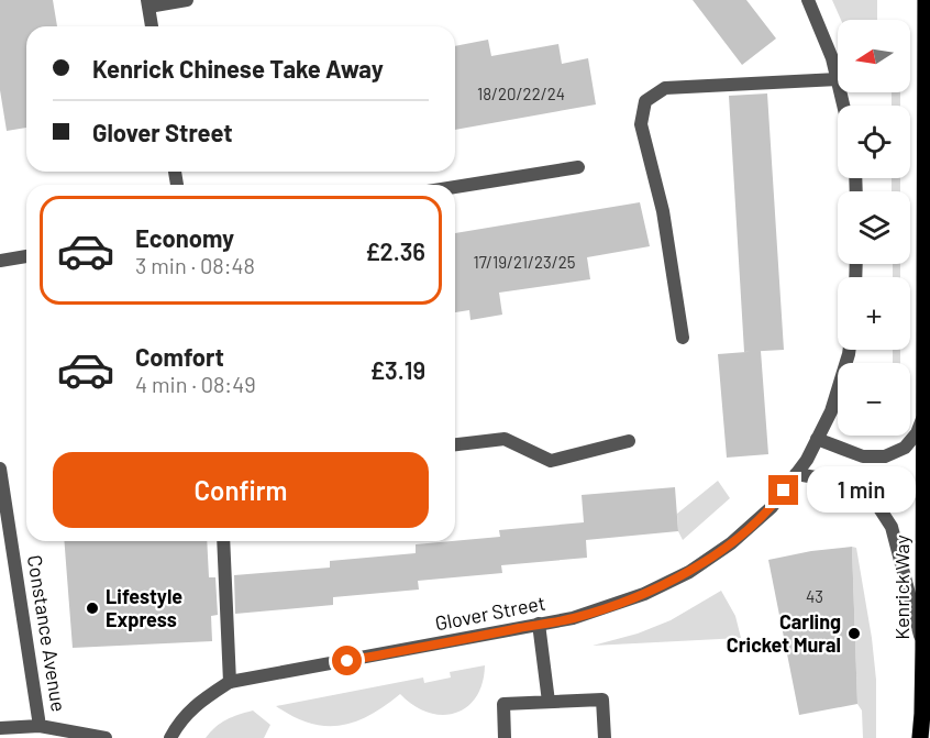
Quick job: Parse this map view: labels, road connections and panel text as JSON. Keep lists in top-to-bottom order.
{
  "streets": {
    "main road": ["Kenrick Way"],
    "street": ["Glover Street", "Constance Avenue"]
  },
  "places": ["Lifestyle Express", "Carling Cricket Mural"],
  "house_numbers": ["18/20/22/24", "17/19/21/23/25", "43"],
  "north": "left",
  "page": {
    "map_buttons": ["+", "−"],
    "banner": ["Kenrick Chinese Take Away", "Glover Street"],
    "list": [
      {
        "name": "Economy",
        "note": "3 min · 08:48",
        "value": "£2.36"
      },
      {
        "name": "Comfort",
        "note": "4 min · 08:49",
        "value": "£3.19"
      }
    ],
    "buttons": "Confirm",
    "bubble": "1 min"
  }
}
